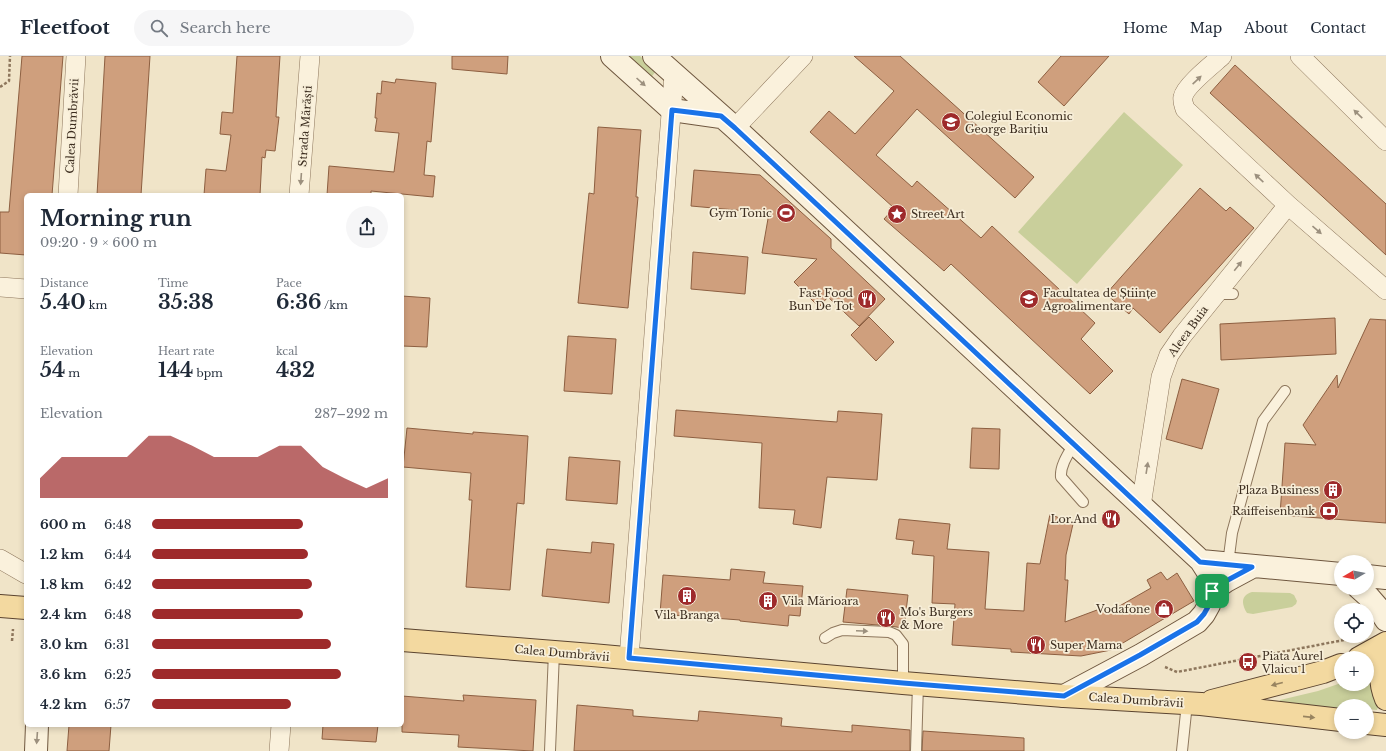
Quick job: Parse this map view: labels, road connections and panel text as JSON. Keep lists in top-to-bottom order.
{
  "streets": {
    "main road": ["Calea Dumbrăvii"],
    "street": ["Strada Mărăști", "Aleea Buia"]
  },
  "one_way": ["Strada Mărăști", "Aleea Buia"],
  "places": {
    "school or university": ["Colegiul Economic George Barițiu", "Facultatea de Științe Agroalimentare"],
    "sports": ["Gym Tonic"],
    "place": ["Street Art"],
    "restaurant": [
      "Fast Food Bun De Tot",
      "Lor.And",
      "Mo's Burgers & More",
      "Super Mama"
    ],
    "building": ["Plaza Business", "Vila Branga", "Vila Mărioara"],
    "bank": ["Raiffeisenbank"],
    "shop": ["Vodafone"],
    "bus stop": ["Piata Aurel Vlaicu 1"]
  },
  "north": "left",
  "page": {
    "header": "Fleetfoot",
    "search": "Search here",
    "nav": [
      "Home",
      "Map",
      "About",
      "Contact"
    ],
    "heading": ["Morning run", "09:20 · 9 × 600 m"],
    "stats": [
      ["Distance", "5.40 km"],
      ["Time", "35:38"],
      ["Pace", "6:36 /km"],
      ["Elevation", "54 m"],
      ["Heart rate", "144 bpm"],
      ["kcal", "432"]
    ],
    "chart": ["Elevation", "287–292 m"],
    "list": [
      {
        "name": "600 m",
        "note": "6:48"
      },
      {
        "name": "1.2 km",
        "note": "6:44"
      },
      {
        "name": "1.8 km",
        "note": "6:42"
      },
      {
        "name": "2.4 km",
        "note": "6:48"
      },
      {
        "name": "3.0 km",
        "note": "6:31"
      },
      {
        "name": "3.6 km",
        "note": "6:25"
      },
      {
        "name": "4.2 km",
        "note": "6:57"
      }
    ],
    "map_buttons": ["+", "−"]
  }
}
